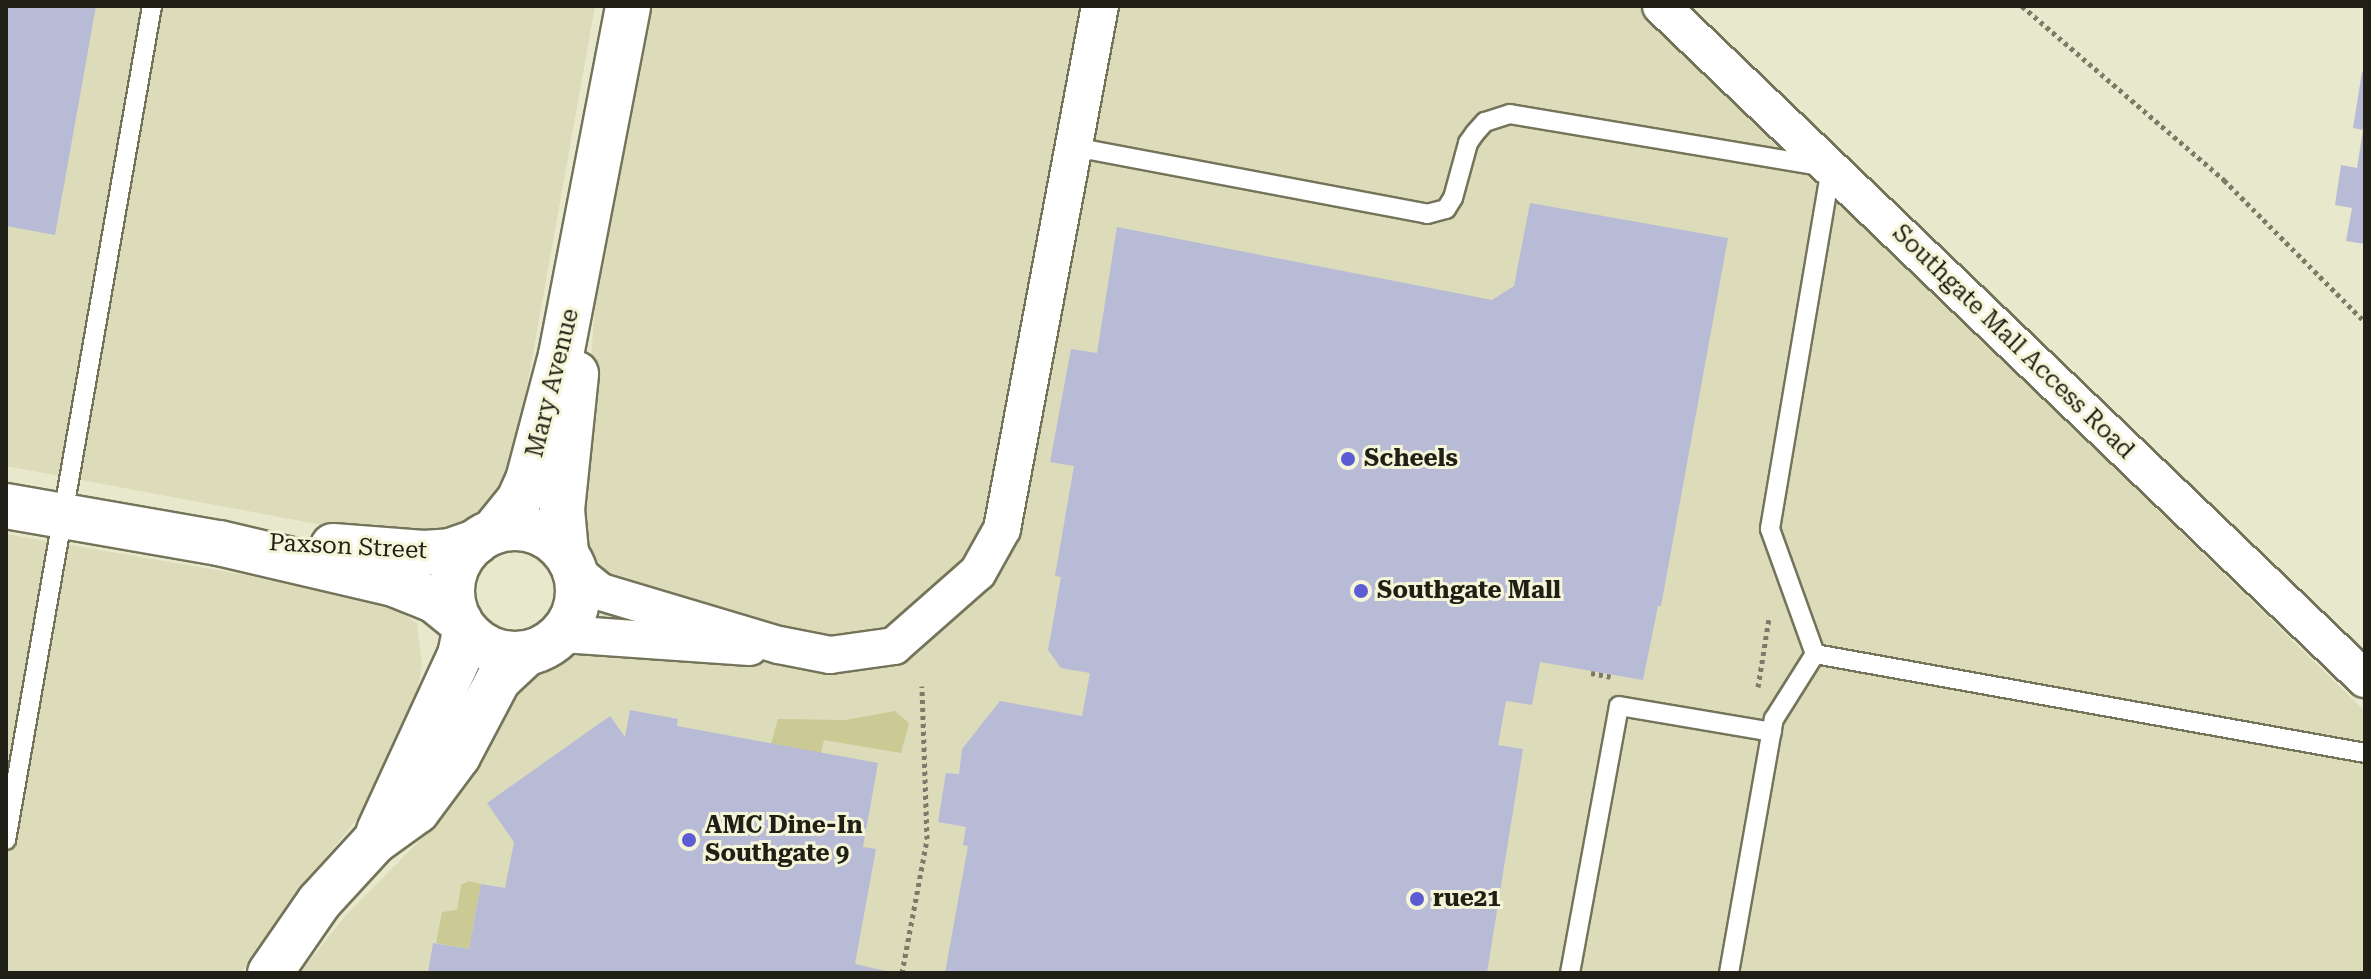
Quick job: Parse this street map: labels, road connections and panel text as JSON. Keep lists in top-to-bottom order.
{
  "streets": {
    "street": ["Southgate Mall Access Road", "Mary Avenue", "Paxson Street"]
  },
  "crossings": [
    ["Mary Avenue", "Paxson Street"]
  ],
  "places": [
    "Scheels",
    "Southgate Mall",
    "AMC Dine-In Southgate 9",
    "rue21"
  ]
}
